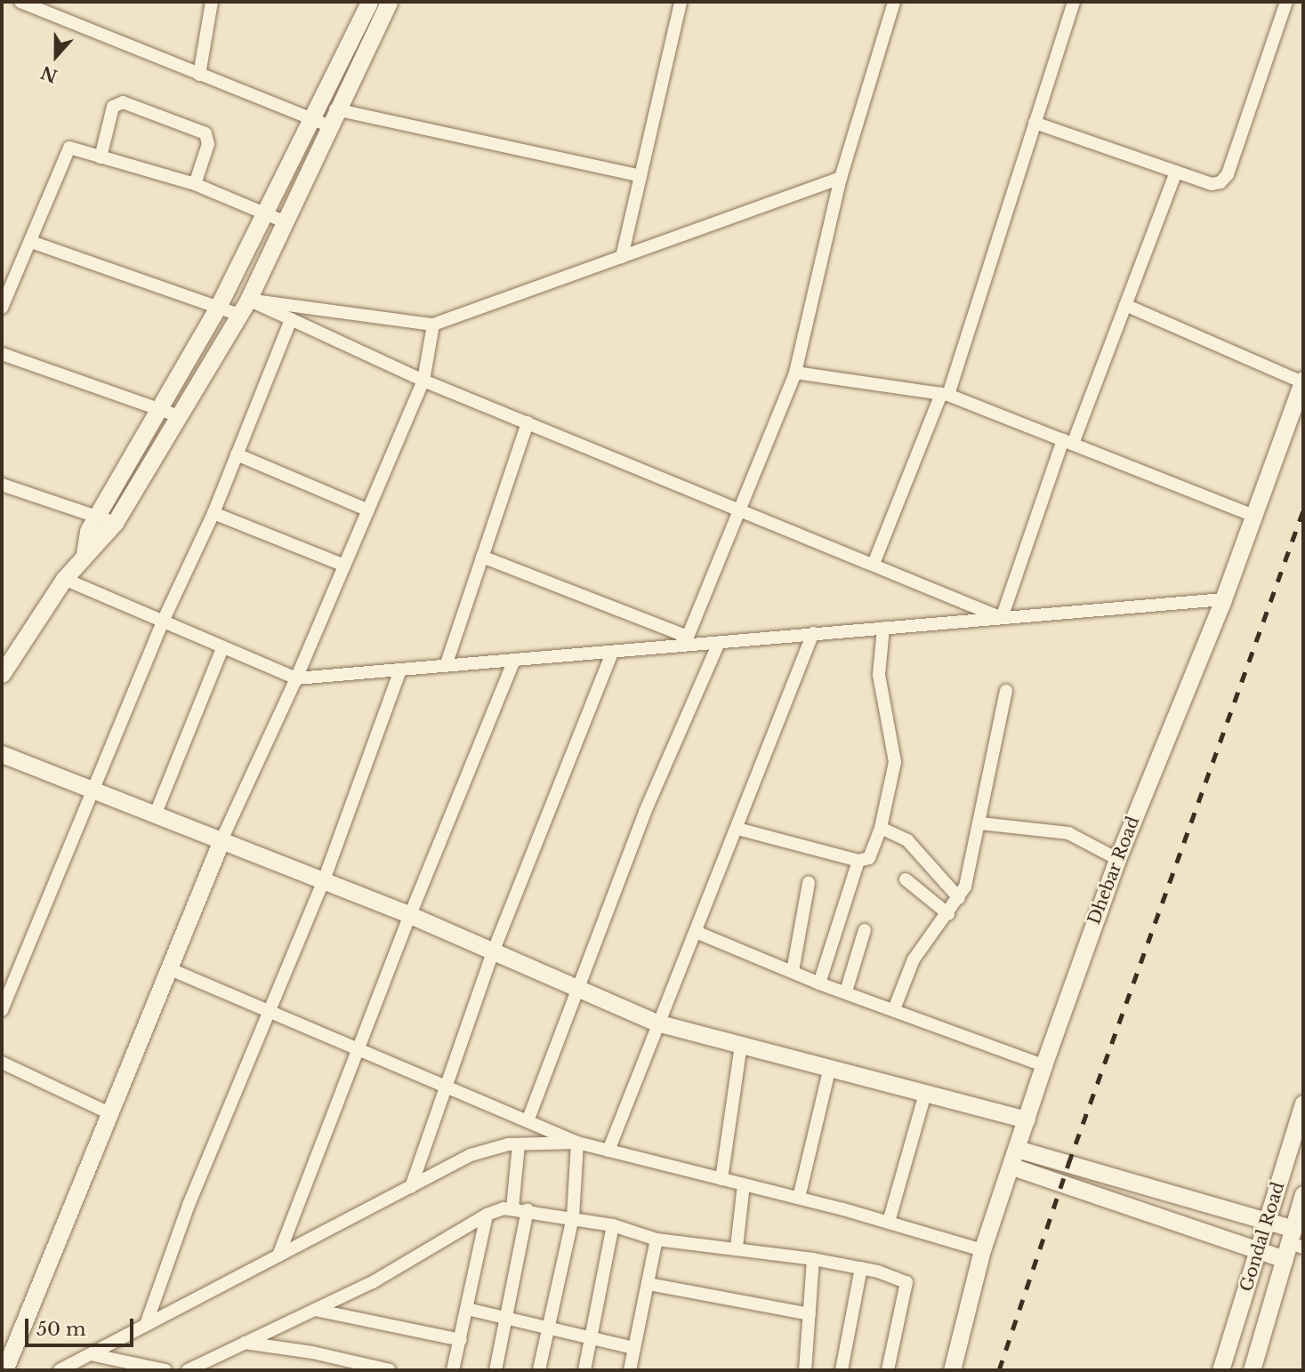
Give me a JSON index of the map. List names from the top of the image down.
{
  "streets": {
    "street": ["Dhebar Road", "Gondal Road"]
  },
  "scale_bar": "50 m",
  "north": "bottom"
}
